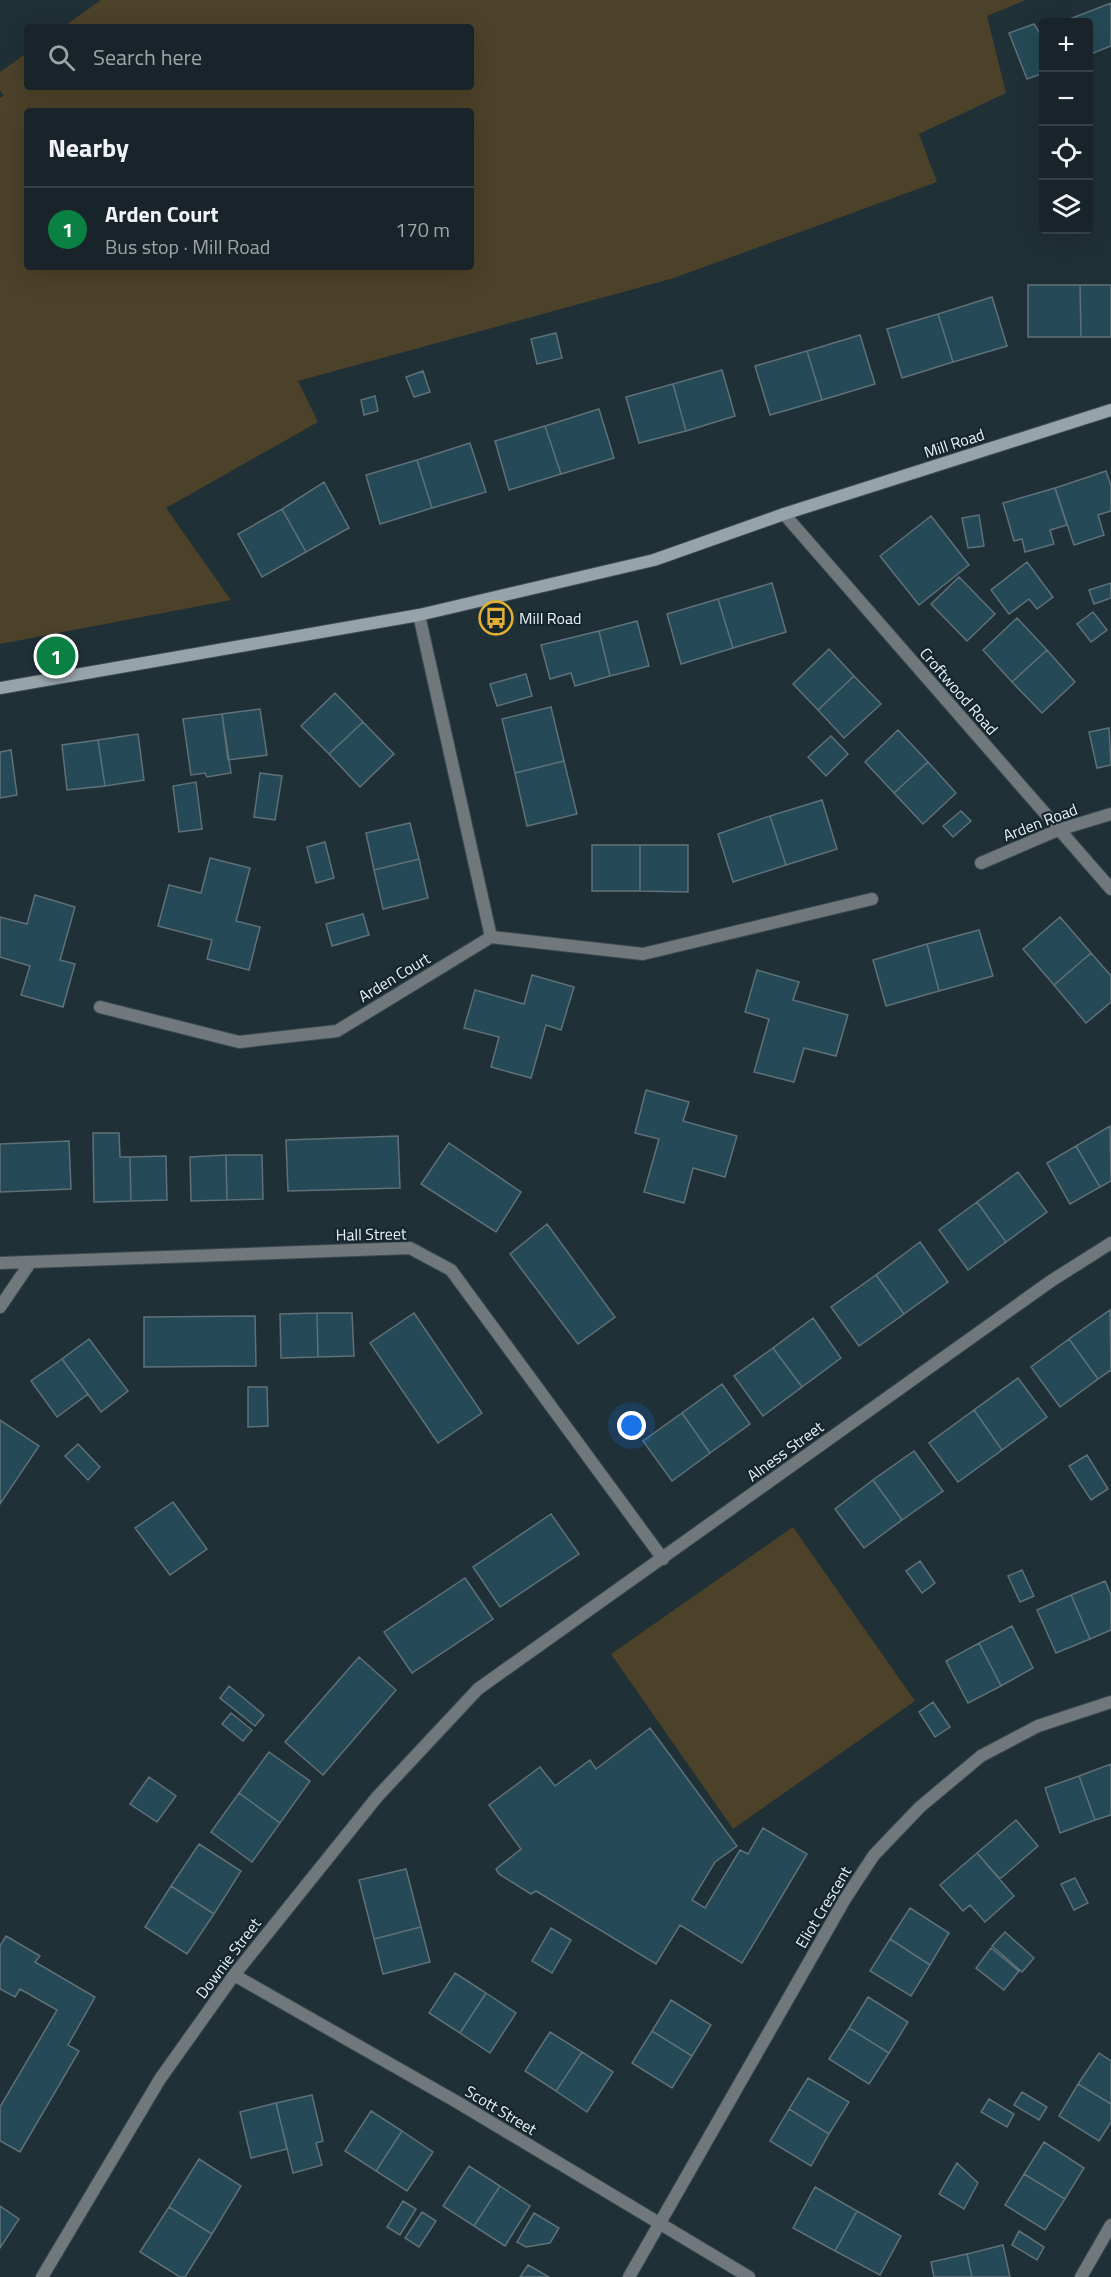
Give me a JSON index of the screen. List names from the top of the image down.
{
  "streets": {
    "main road": ["Mill Road"],
    "street": [
      "Croftwood Road",
      "Arden Road",
      "Arden Court",
      "Hall Street",
      "Alness Street",
      "Eliot Crescent",
      "Downie Street",
      "Scott Street"
    ]
  },
  "crossings": [
    ["Mill Road", "Croftwood Road"],
    ["Croftwood Road", "Arden Road"],
    ["Hall Street", "Alness Street"],
    ["Alness Street", "Downie Street"],
    ["Eliot Crescent", "Scott Street"],
    ["Downie Street", "Scott Street"]
  ],
  "places": {
    "bus stop": ["Mill Road"]
  },
  "page": {
    "map_buttons": ["+", "−"],
    "search": "Search here",
    "heading": "Nearby",
    "list": [
      {
        "mark": "1",
        "name": "Arden Court",
        "note": "Bus stop · Mill Road",
        "value": "170 m"
      }
    ],
    "pins": "1"
  }
}
